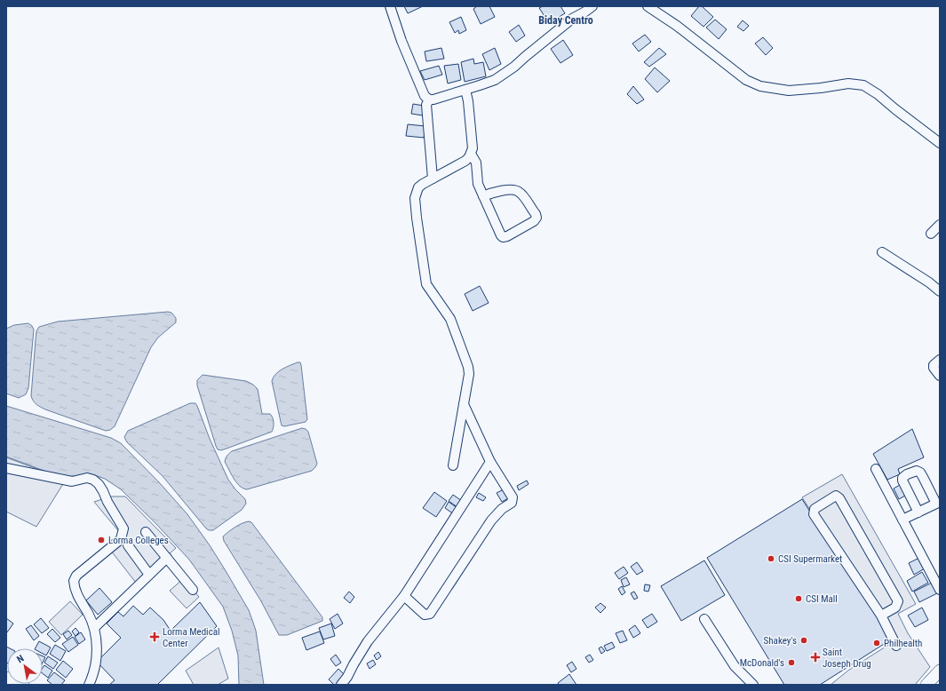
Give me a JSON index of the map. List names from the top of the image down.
{
  "districts": ["Biday Centro"],
  "places": {
    "other": [
      "Lorma Colleges",
      "CSI Supermarket",
      "CSI Mall",
      "Shakey's",
      "Philhealth",
      "McDonald's"
    ],
    "health": ["Lorma Medical Center", "Saint Joseph Drug"]
  },
  "north": "top left"
}
